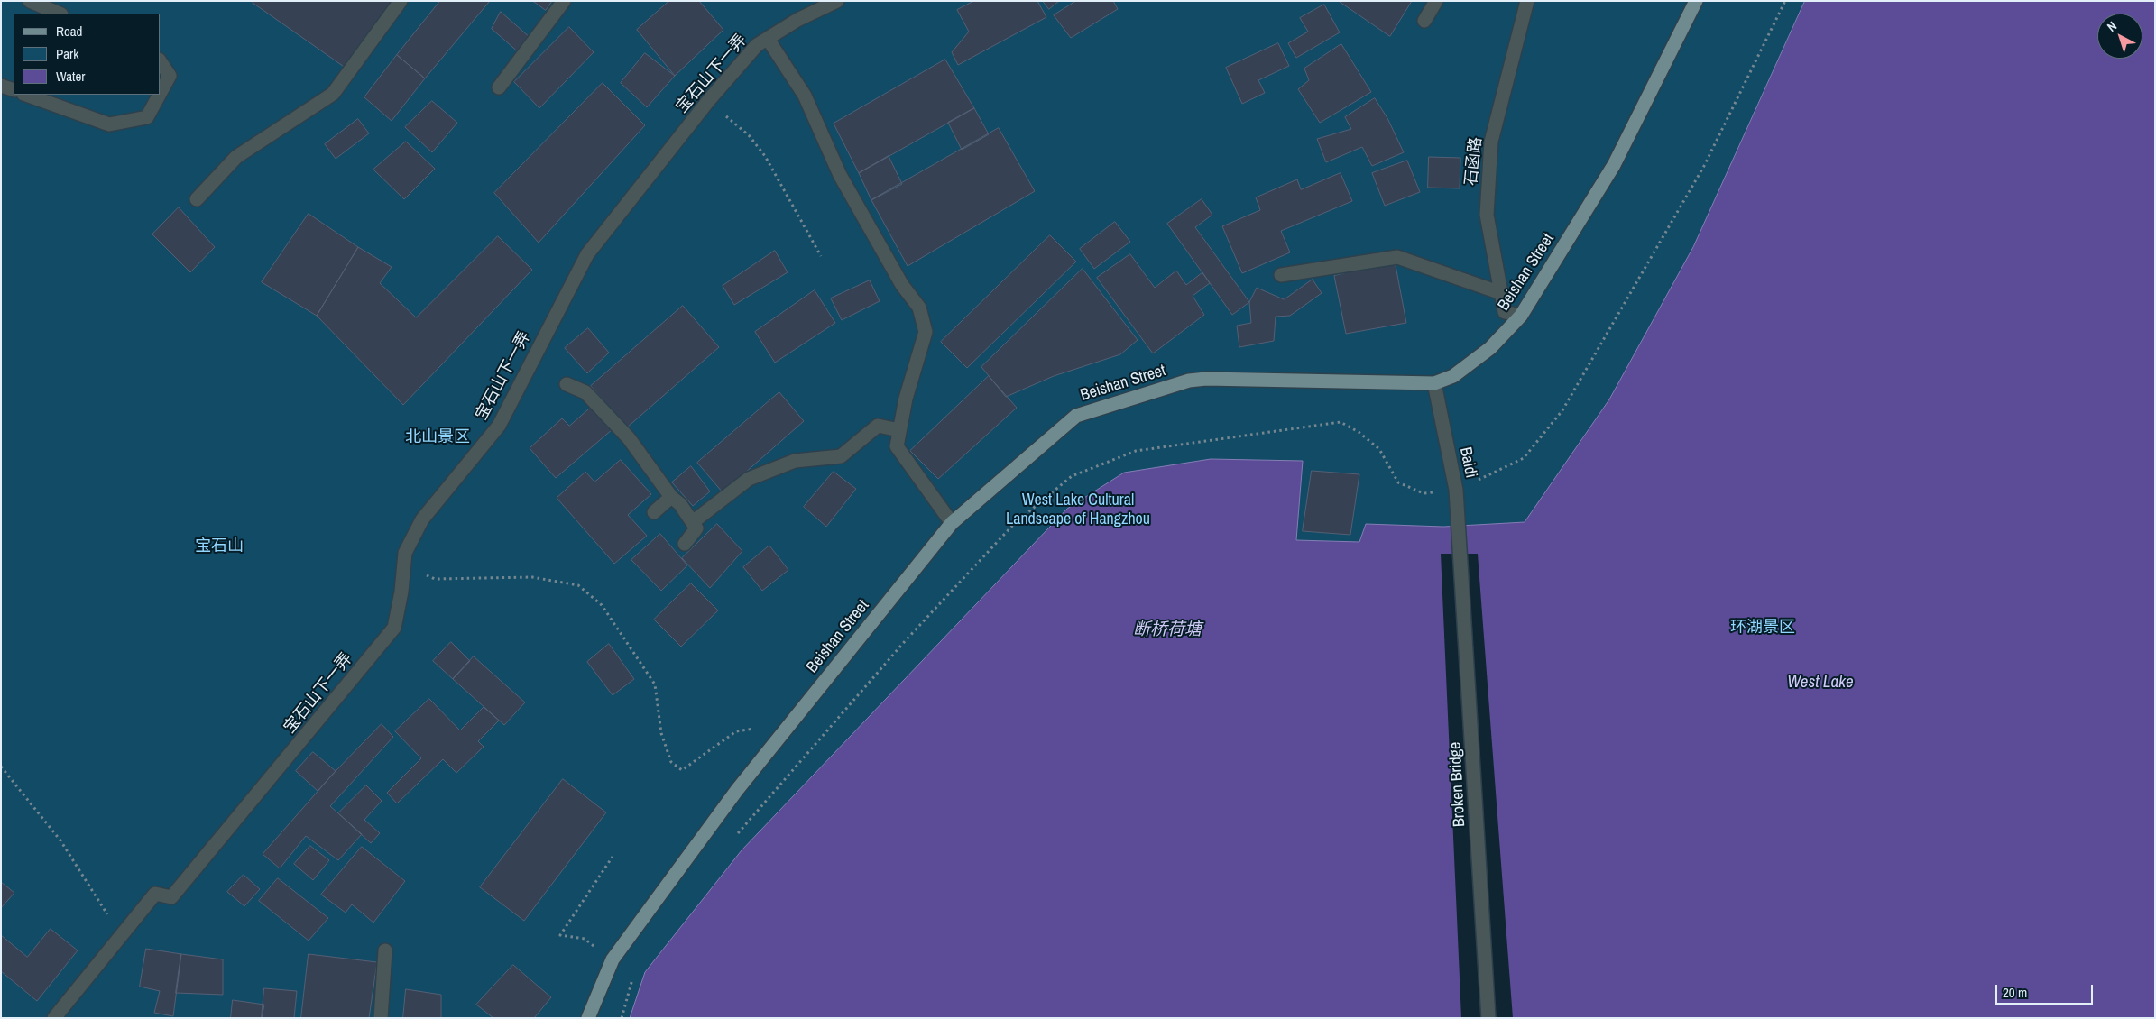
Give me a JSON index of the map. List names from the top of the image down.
{
  "streets": {
    "main road": ["Beishan Street"],
    "street": [
      "宝石山下一弄",
      "石函路",
      "Baidi",
      "Broken Bridge"
    ]
  },
  "crossings": [
    ["石函路", "Beishan Street"],
    ["Beishan Street", "Baidi"],
    ["Baidi", "Broken Bridge"]
  ],
  "water": ["断桥荷塘", "West Lake"],
  "parks": [
    "北山景区",
    "West Lake Cultural Landscape of Hangzhou",
    "宝石山",
    "环湖景区"
  ],
  "legend": ["Road", "Park", "Water"],
  "scale_bar": "20 m",
  "north": "top left"
}
